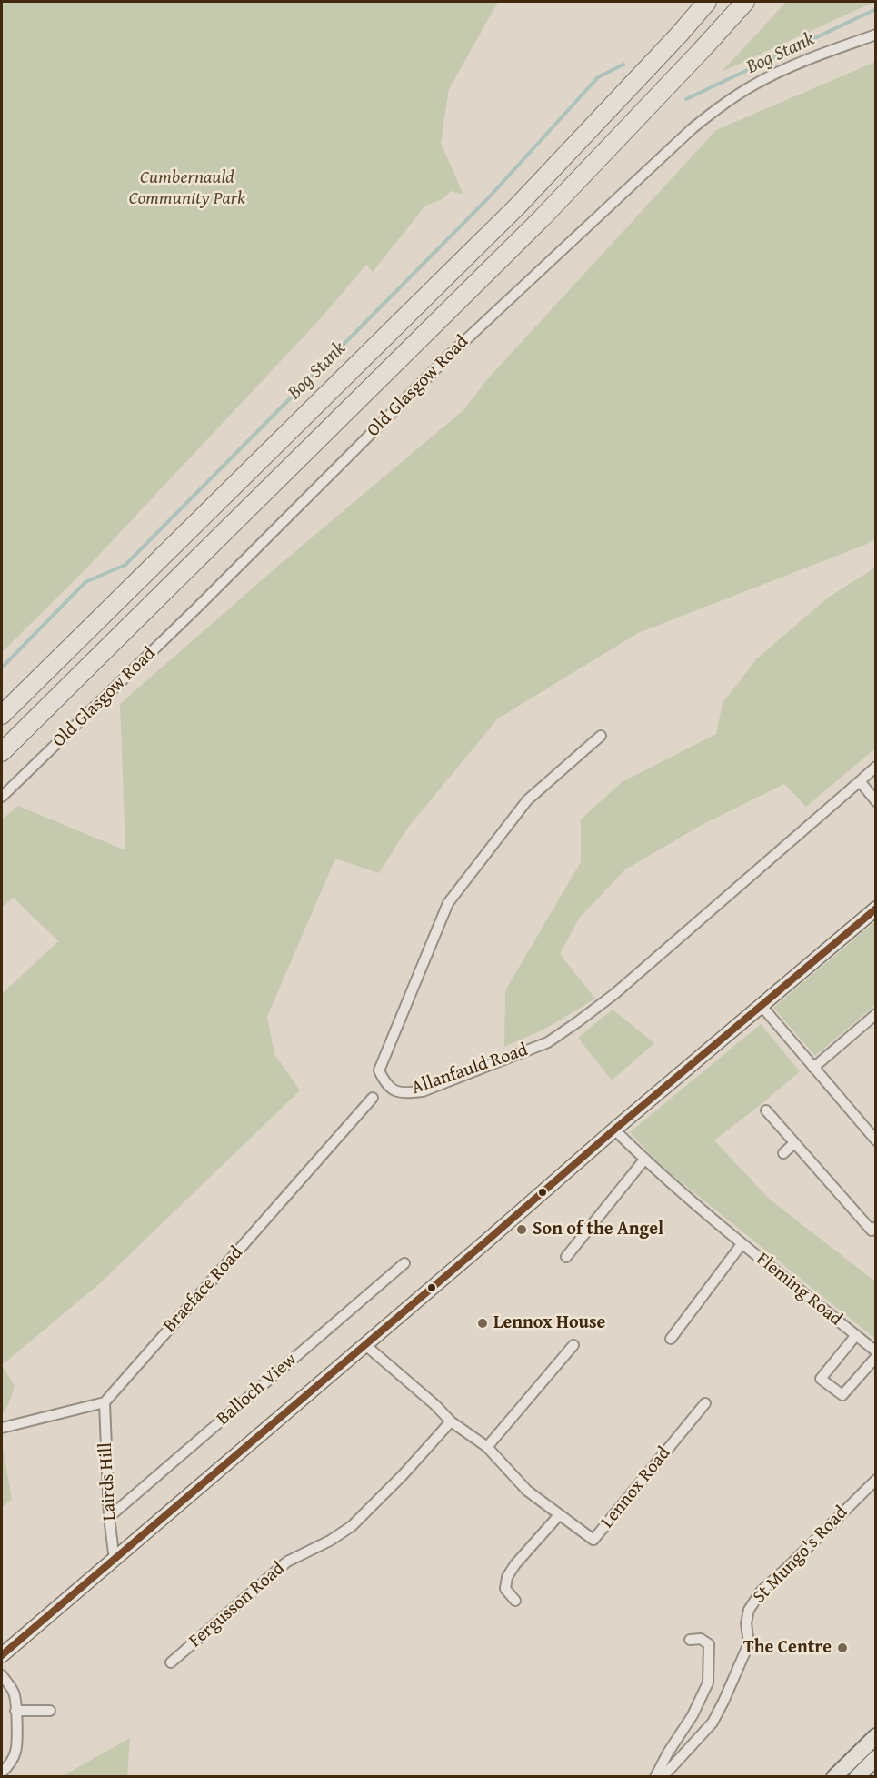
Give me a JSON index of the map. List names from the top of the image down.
{
  "streets": {
    "street": [
      "Old Glasgow Road",
      "Allanfauld Road",
      "Braeface Road",
      "Fleming Road",
      "Balloch View",
      "Lairds Hill",
      "Lennox Road",
      "St Mungo's Road",
      "Fergusson Road"
    ]
  },
  "crossings": [
    ["Braeface Road", "Lairds Hill"],
    ["Balloch View", "Lairds Hill"],
    ["Lennox Road", "Fergusson Road"]
  ],
  "water": ["Bog Stank"],
  "parks": ["Cumbernauld Community Park"],
  "places": ["Son of the Angel", "Lennox House", "The Centre"]
}
